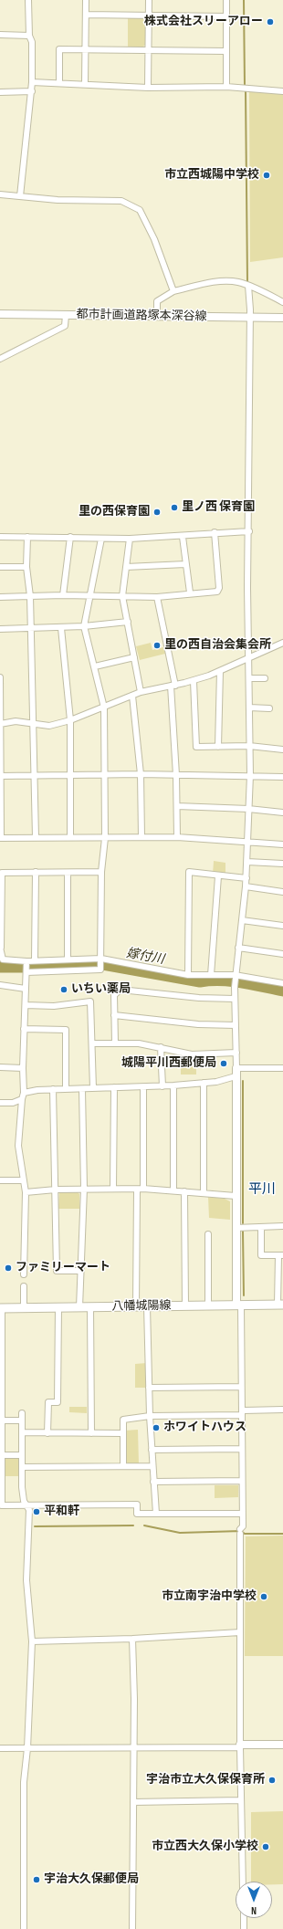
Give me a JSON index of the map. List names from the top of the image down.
{
  "streets": {
    "main road": ["八幡城陽線"],
    "street": ["都市計画道路塚本深谷線"]
  },
  "districts": ["平川"],
  "water": ["嫁付川"],
  "places": [
    "株式会社スリーアロー",
    "市立西城陽中学校",
    "里ノ西 保育園",
    "里の西保育園",
    "里の西自治会集会所",
    "いちい薬局",
    "城陽平川西郵便局",
    "ファミリーマート",
    "ホワイトハウス",
    "平和軒",
    "市立南宇治中学校",
    "宇治市立大久保保育所",
    "市立西大久保小学校",
    "宇治大久保郵便局"
  ],
  "north": "bottom"
}
